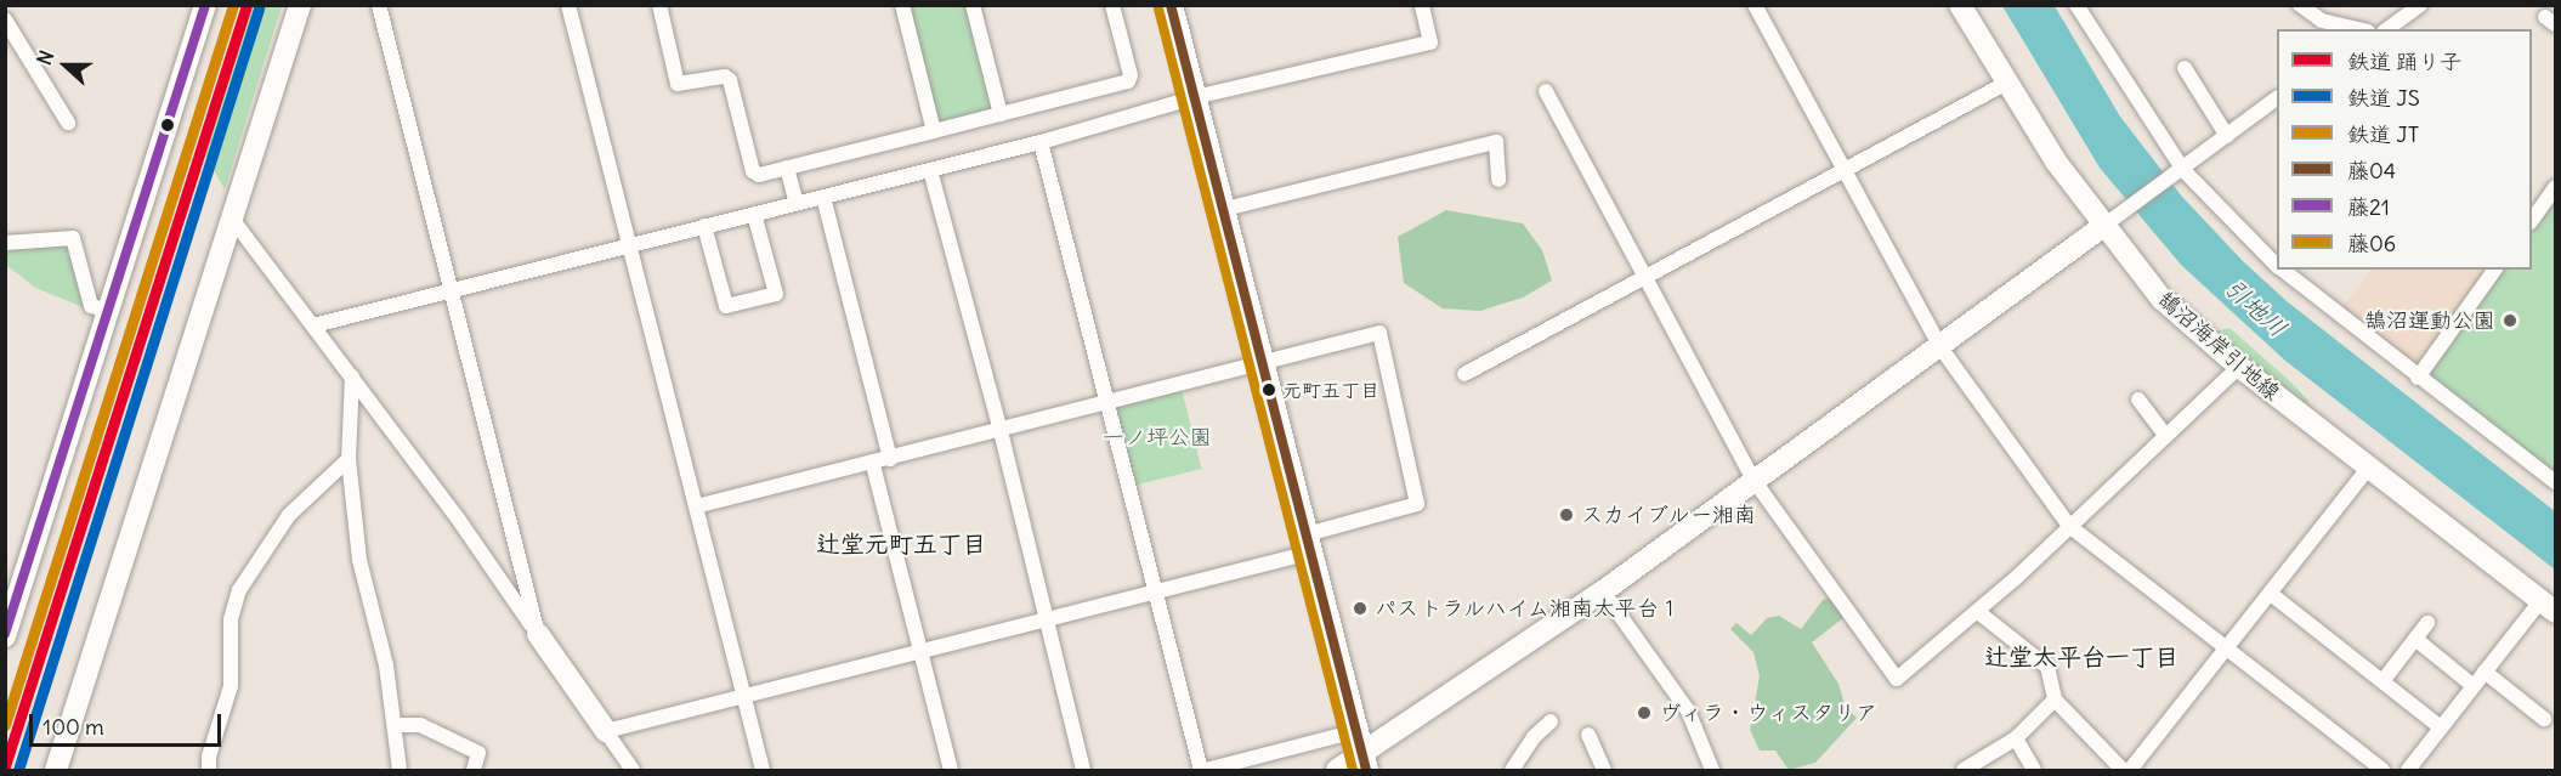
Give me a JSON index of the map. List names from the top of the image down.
{
  "streets": {
    "street": ["鵠沼海岸引地線"]
  },
  "districts": ["辻堂元町五丁目", "辻堂太平台一丁目"],
  "water": ["引地川"],
  "parks": ["一ノ坪公園"],
  "places": [
    "鵠沼運動公園",
    "元町五丁目",
    "スカイブルー湘南",
    "パストラルハイム湘南太平台１",
    "ヴィラ・ウィスタリア"
  ],
  "lines": [
    "rail line 踊り子",
    "rail line JT",
    "transit line 藤04",
    "transit line 藤21",
    "rail line JS",
    "transit line 藤06"
  ],
  "legend": [
    "鉄道 踊り子",
    "鉄道 JS",
    "鉄道 JT",
    "藤04",
    "藤21",
    "藤06"
  ],
  "scale_bar": "100 m",
  "north": "left"
}
